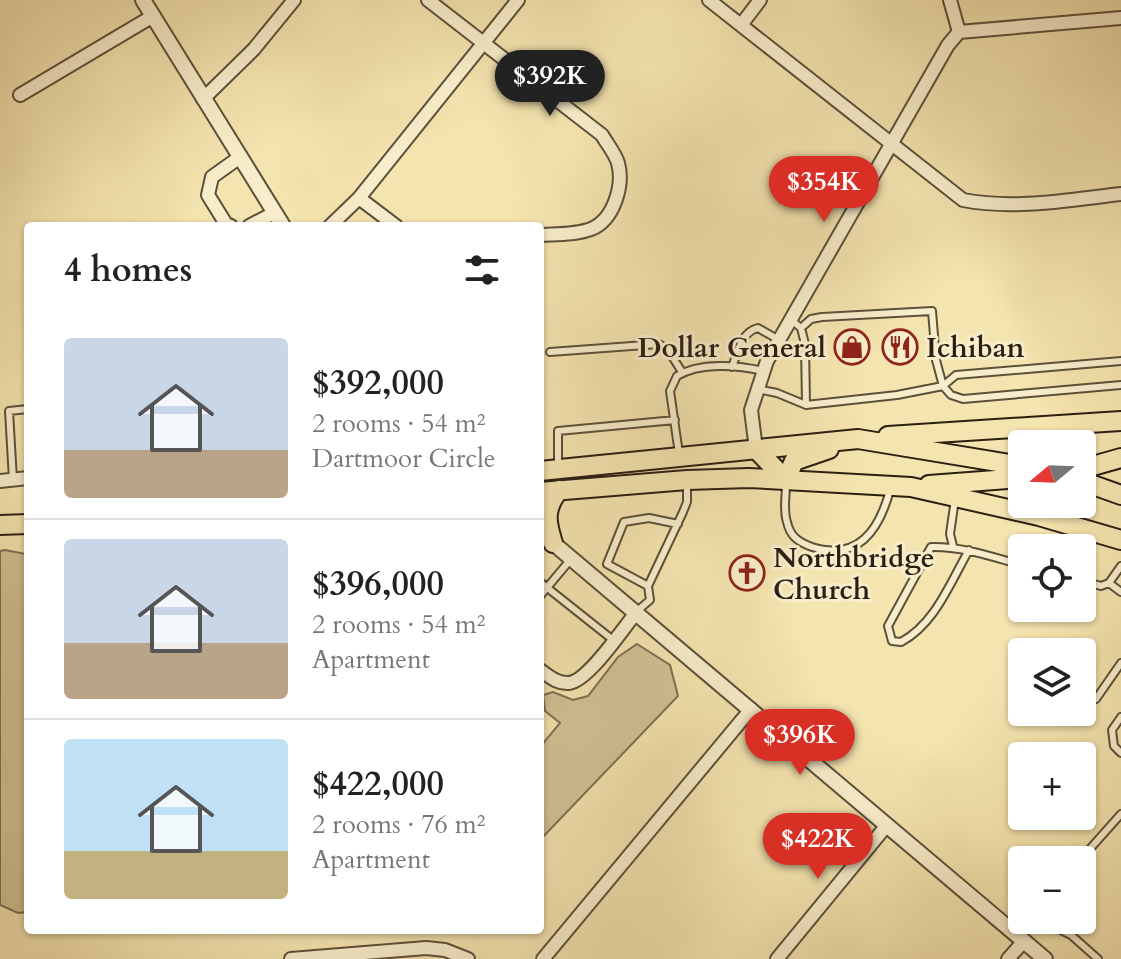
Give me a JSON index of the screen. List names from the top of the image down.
{
  "places": {
    "shop": ["Dollar General"],
    "restaurant": ["Ichiban"],
    "church": ["Northbridge Church"]
  },
  "north": "left",
  "page": {
    "price": [
      "$392K",
      "$354K",
      "$396K",
      "$422K"
    ],
    "heading": "4 homes",
    "list": [
      {
        "name": "$392,000",
        "note": "2 rooms · 54 m² · Dartmoor Circle"
      },
      {
        "name": "$396,000",
        "note": "2 rooms · 54 m² · Apartment"
      },
      {
        "name": "$422,000",
        "note": "2 rooms · 76 m² · Apartment"
      }
    ],
    "map_buttons": ["+", "−"]
  }
}
